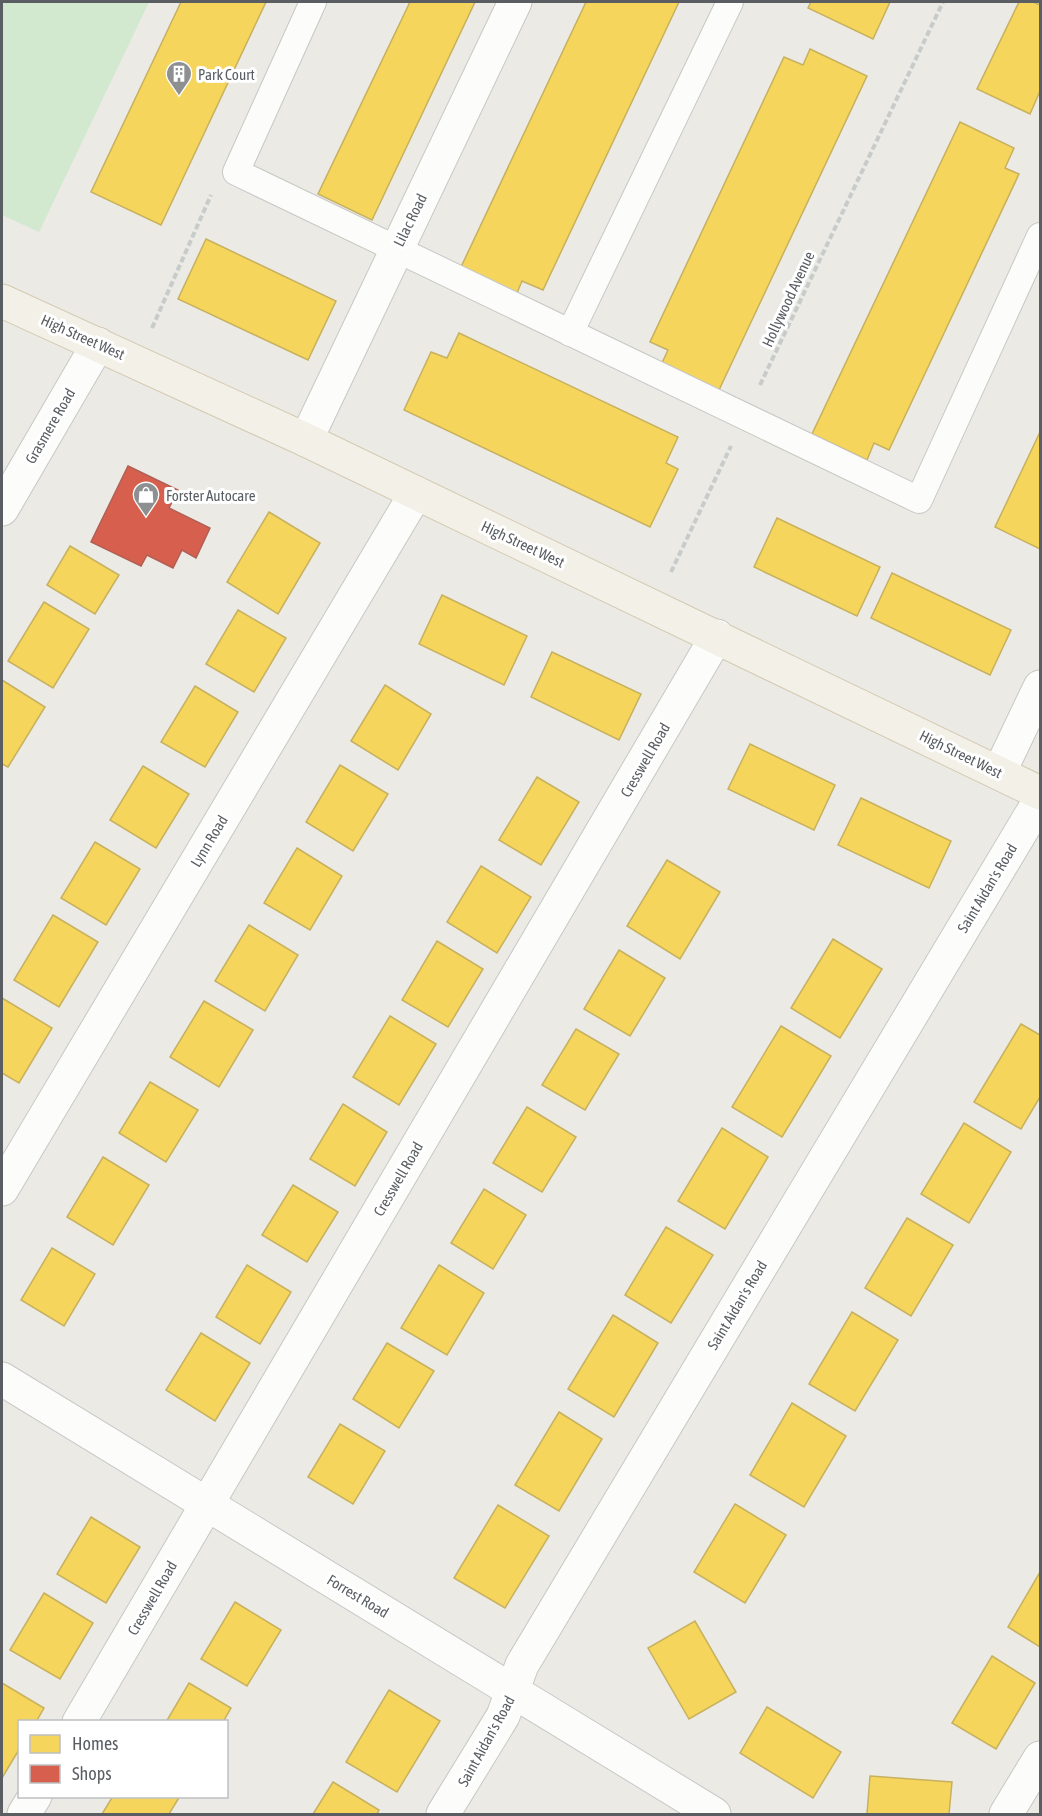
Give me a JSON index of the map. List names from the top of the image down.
{
  "streets": {
    "main road": ["High Street West"],
    "street": [
      "Lilac Road",
      "Grasmere Road",
      "Cresswell Road",
      "Lynn Road",
      "Saint Aidan's Road",
      "Forrest Road"
    ],
    "path": ["Hollywood Avenue"]
  },
  "crossings": [
    ["Lilac Road", "High Street West"],
    ["Hollywood Avenue", "High Street West"],
    ["High Street West", "Grasmere Road"],
    ["High Street West", "Cresswell Road"],
    ["High Street West", "Lynn Road"],
    ["Cresswell Road", "Forrest Road"],
    ["Saint Aidan's Road", "Forrest Road"]
  ],
  "places": {
    "building": ["Park Court"],
    "shop": ["Forster Autocare"]
  },
  "legend": ["Homes", "Shops"]
}
